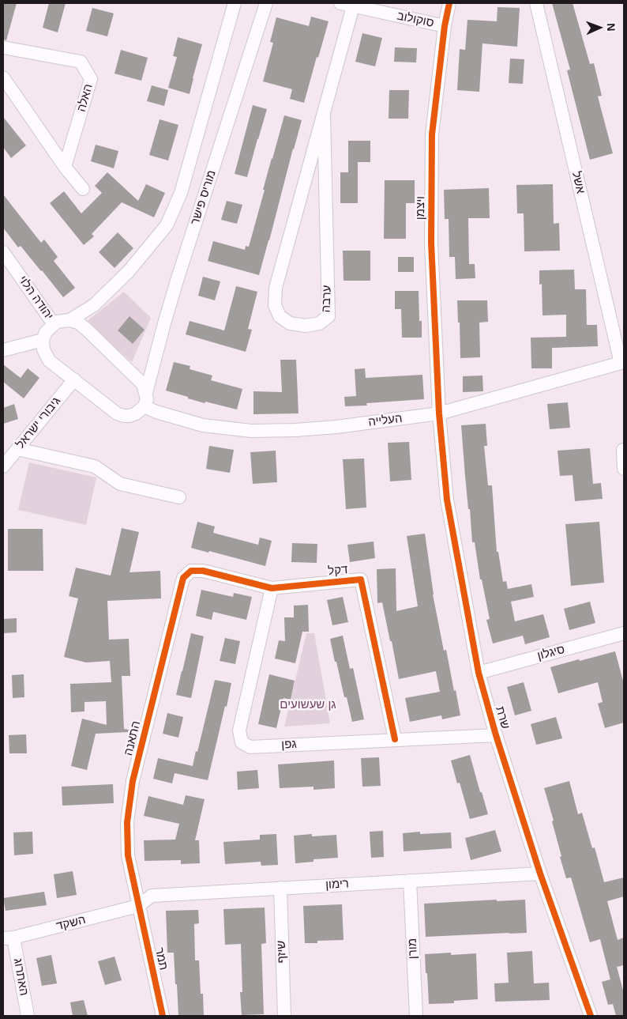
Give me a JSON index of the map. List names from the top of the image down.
{
  "streets": {
    "street": [
      "סוקולוב",
      "האלה",
      "אשל",
      "מוריס פישר",
      "ויצמן",
      "יהודה הלוי",
      "ערבה",
      "העלייה",
      "גיבורי ישראל",
      "דקל",
      "סיגלון",
      "שרת",
      "התאנה",
      "גפן",
      "רימון",
      "השקד",
      "מורן",
      "שיזף",
      "תמר",
      "האתרוג"
    ]
  },
  "crossings": [
    ["סוקולוב", "ויצמן"],
    ["סוקולוב", "ערבה"],
    ["אשל", "העלייה"],
    ["מוריס פישר", "יהודה הלוי"],
    ["מוריס פישר", "העלייה"],
    ["ויצמן", "העלייה"],
    ["ויצמן", "שרת"],
    ["העלייה", "שרת"],
    ["דקל", "התאנה"],
    ["דקל", "גפן"],
    ["סיגלון", "שרת"],
    ["שרת", "גפן"],
    ["שרת", "רימון"],
    ["התאנה", "רימון"],
    ["התאנה", "השקד"],
    ["התאנה", "תמר"],
    ["רימון", "השקד"],
    ["רימון", "מורן"],
    ["רימון", "שיזף"],
    ["רימון", "תמר"],
    ["השקד", "תמר"],
    ["השקד", "האתרוג"]
  ],
  "parks": ["גן שעשועים"],
  "north": "right"
}
